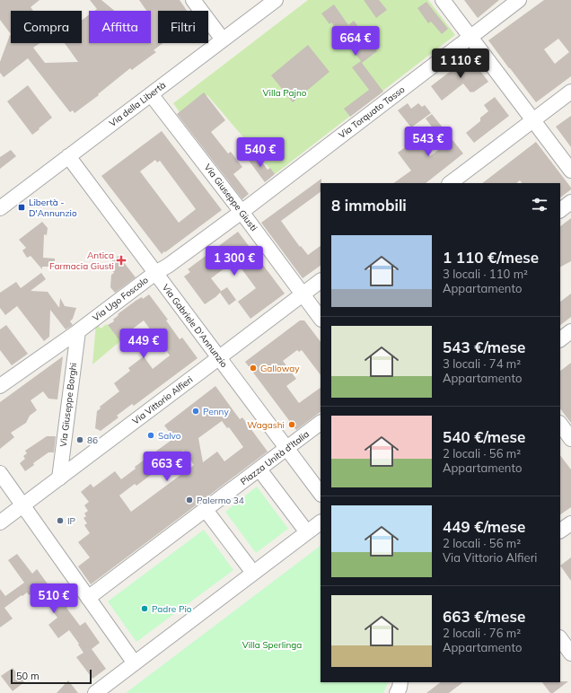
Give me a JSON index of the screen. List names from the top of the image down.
{
  "streets": {
    "street": [
      "Via della Libertà",
      "Via Torquato Tasso",
      "Via Giuseppe Giusti",
      "Via Ugo Foscolo",
      "Via Gabriele D'Annunzio",
      "Via Vittorio Alfieri",
      "Via Giuseppe Borghi",
      "Piazza Unità d'Italia"
    ]
  },
  "crossings": [
    ["Via della Libertà", "Via Giuseppe Giusti"],
    ["Via della Libertà", "Via Gabriele D'Annunzio"],
    ["Via Torquato Tasso", "Via Giuseppe Giusti"],
    ["Via Torquato Tasso", "Via Ugo Foscolo"],
    ["Via Giuseppe Giusti", "Via Ugo Foscolo"],
    ["Via Giuseppe Giusti", "Via Vittorio Alfieri"],
    ["Via Ugo Foscolo", "Via Gabriele D'Annunzio"],
    ["Via Ugo Foscolo", "Via Giuseppe Borghi"],
    ["Via Gabriele D'Annunzio", "Via Vittorio Alfieri"],
    ["Via Gabriele D'Annunzio", "Piazza Unità d'Italia"],
    ["Via Vittorio Alfieri", "Via Giuseppe Borghi"]
  ],
  "parks": ["Villa Pajno", "Villa Sperlinga"],
  "places": {
    "transit": ["Libertà - D'Annunzio"],
    "health": ["Antica Farmacia Giusti"],
    "other": [
      "Galloway",
      "Penny",
      "Wagashi",
      "Salvo",
      "86",
      "Palermo 34",
      "IP",
      "Padre Pio"
    ]
  },
  "scale_bar": "50 m",
  "page": {
    "chip": ["Compra", "Affitta", "Filtri"],
    "price": [
      "664 €",
      "1 110 €",
      "543 €",
      "540 €",
      "1 300 €",
      "449 €",
      "663 €",
      "510 €"
    ],
    "heading": "8 immobili",
    "list": [
      {
        "name": "1 110 €/mese",
        "note": "3 locali · 110 m² · Appartamento"
      },
      {
        "name": "543 €/mese",
        "note": "3 locali · 74 m² · Appartamento"
      },
      {
        "name": "540 €/mese",
        "note": "2 locali · 56 m² · Appartamento"
      },
      {
        "name": "449 €/mese",
        "note": "2 locali · 56 m² · Via Vittorio Alfieri"
      },
      {
        "name": "663 €/mese",
        "note": "2 locali · 76 m² · Appartamento"
      }
    ],
    "scale": "50 m"
  }
}
